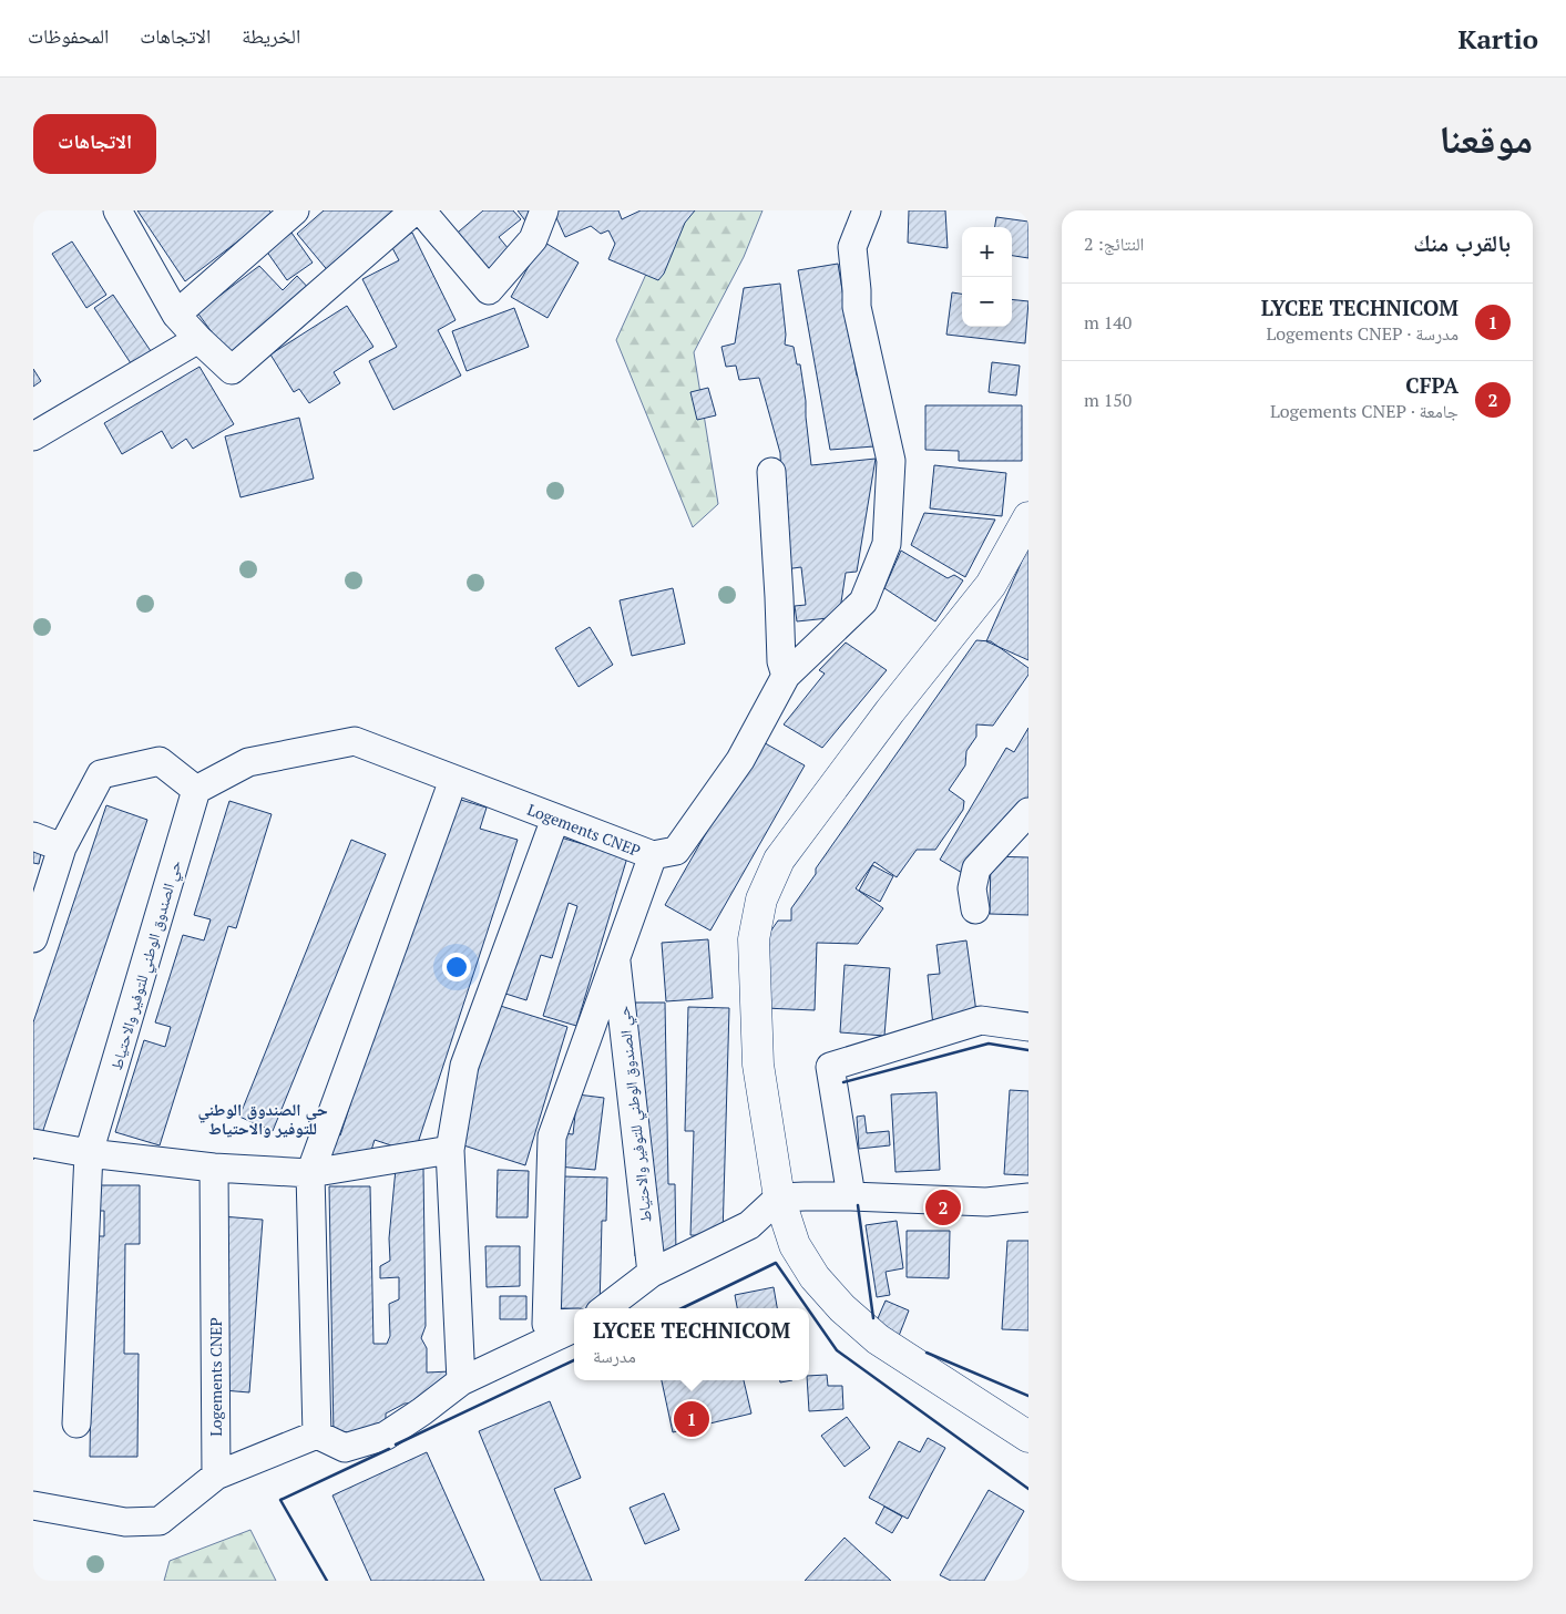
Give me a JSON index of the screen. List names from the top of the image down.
{
  "streets": {
    "street": ["Logements CNEP", "حي الصندوق الوطني للتوفير والاحتياط"]
  },
  "crossings": [
    ["Logements CNEP", "حي الصندوق الوطني للتوفير والاحتياط"]
  ],
  "districts": ["حي الصندوق الوطني للتوفير والاحتياط"],
  "page": {
    "header": "Kartio",
    "nav": ["الخريطة", "الاتجاهات", "المحفوظات"],
    "title": "موقعنا",
    "buttons": "الاتجاهات",
    "heading": ["بالقرب منك", "النتائج: 2"],
    "map_buttons": ["+", "−"],
    "list": [
      {
        "mark": "1",
        "name": "LYCEE TECHNICOM",
        "note": "مدرسة · Logements CNEP",
        "value": "140 m"
      },
      {
        "mark": "2",
        "name": "CFPA",
        "note": "جامعة · Logements CNEP",
        "value": "150 m"
      }
    ],
    "pins": ["2", "1"],
    "popup": ["LYCEE TECHNICOM", "مدرسة"]
  }
}
